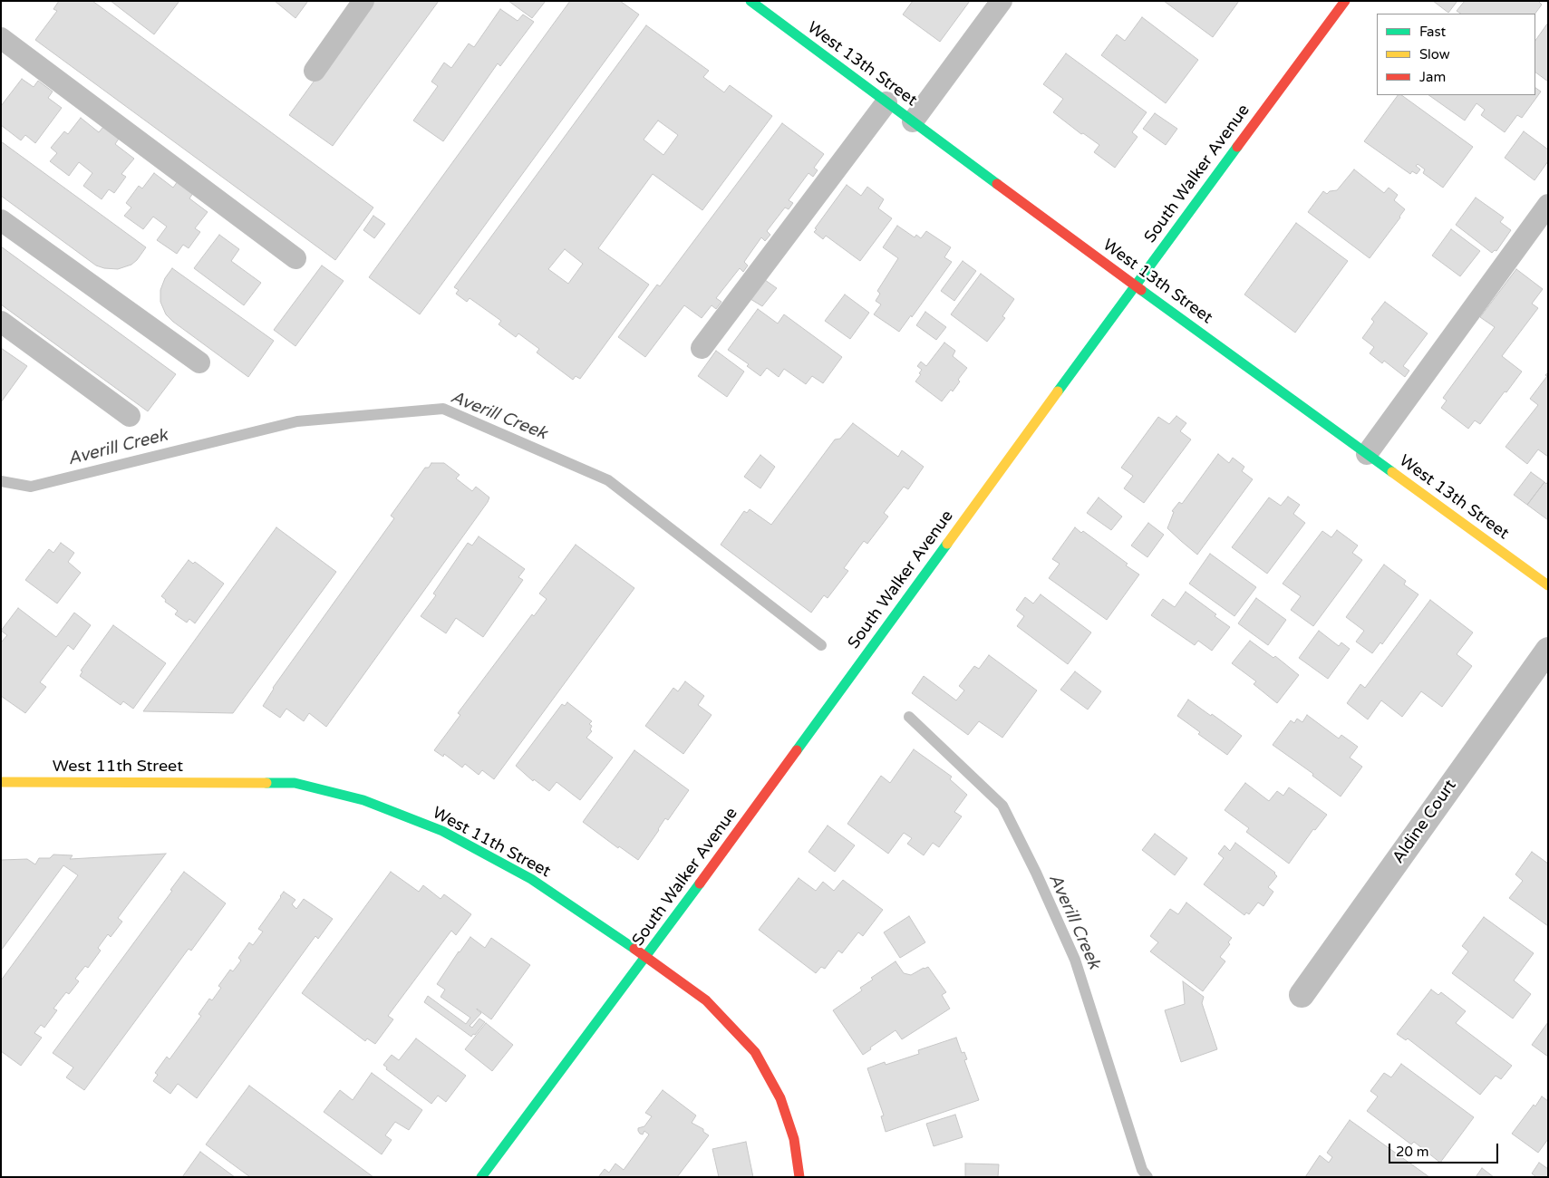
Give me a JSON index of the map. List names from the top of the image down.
{
  "streets": {
    "street": [
      "West 13th Street",
      "South Walker Avenue",
      "West 11th Street",
      "Aldine Court"
    ]
  },
  "crossings": [
    ["West 13th Street", "South Walker Avenue"],
    ["South Walker Avenue", "West 11th Street"]
  ],
  "water": ["Averill Creek"],
  "legend": ["Fast", "Slow", "Jam"],
  "scale_bar": "20 m"
}
